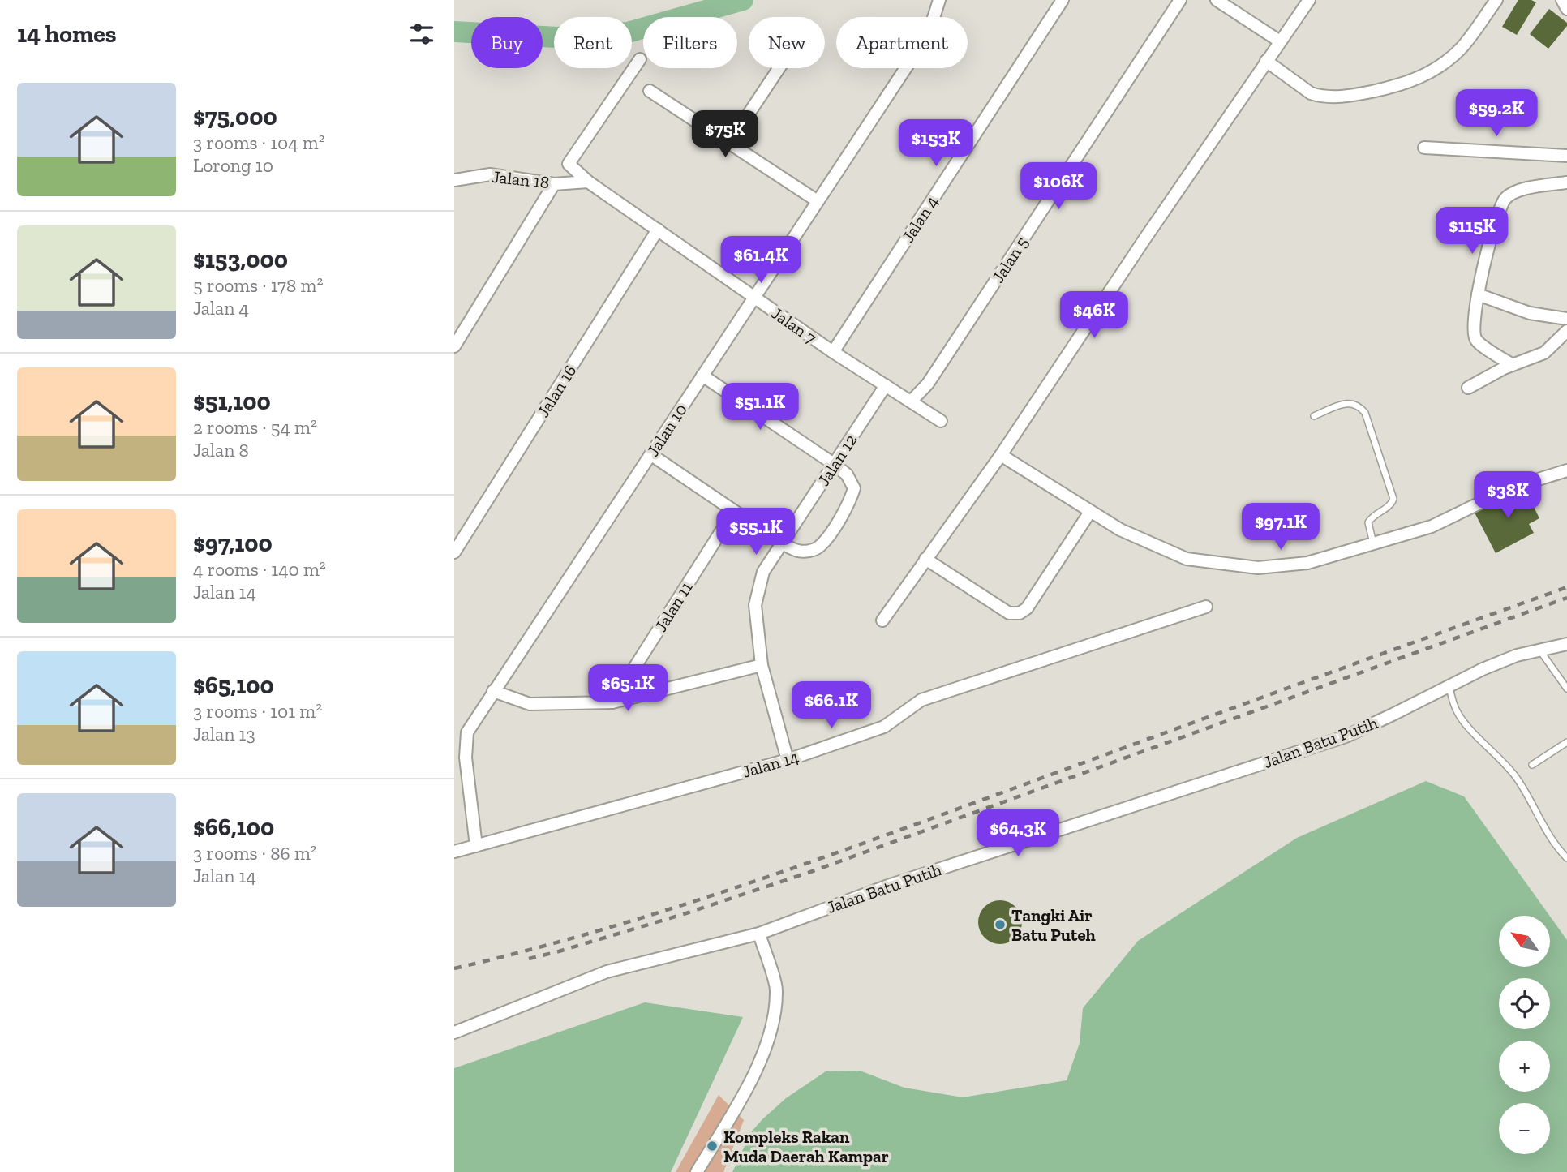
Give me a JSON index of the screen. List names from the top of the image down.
{
  "streets": {
    "street": [
      "Jalan 18",
      "Jalan 4",
      "Jalan 5",
      "Jalan 7",
      "Jalan 16",
      "Jalan 10",
      "Jalan 12",
      "Jalan 11",
      "Jalan Batu Putih",
      "Jalan 14"
    ]
  },
  "crossings": [
    ["Jalan 18", "Jalan 7"],
    ["Jalan 4", "Jalan 7"],
    ["Jalan 5", "Jalan 7"],
    ["Jalan 7", "Jalan 16"],
    ["Jalan 7", "Jalan 10"],
    ["Jalan 7", "Jalan 12"],
    ["Jalan 10", "Jalan 14"],
    ["Jalan 12", "Jalan 14"]
  ],
  "places": ["Tangki Air Batu Puteh", "Kompleks Rakan Muda Daerah Kampar"],
  "north": "top left",
  "page": {
    "heading": "14 homes",
    "chip": [
      "Buy",
      "Rent",
      "Filters",
      "New",
      "Apartment"
    ],
    "list": [
      {
        "name": "$75,000",
        "note": "3 rooms · 104 m² · Lorong 10"
      },
      {
        "name": "$153,000",
        "note": "5 rooms · 178 m² · Jalan 4"
      },
      {
        "name": "$51,100",
        "note": "2 rooms · 54 m² · Jalan 8"
      },
      {
        "name": "$97,100",
        "note": "4 rooms · 140 m² · Jalan 14"
      },
      {
        "name": "$65,100",
        "note": "3 rooms · 101 m² · Jalan 13"
      },
      {
        "name": "$66,100",
        "note": "3 rooms · 86 m² · Jalan 14"
      }
    ],
    "price": [
      "$59.2K",
      "$75K",
      "$153K",
      "$106K",
      "$115K",
      "$61.4K",
      "$46K",
      "$51.1K",
      "$38K",
      "$97.1K",
      "$55.1K",
      "$65.1K",
      "$66.1K",
      "$64.3K"
    ],
    "map_buttons": ["+", "−"]
  }
}
